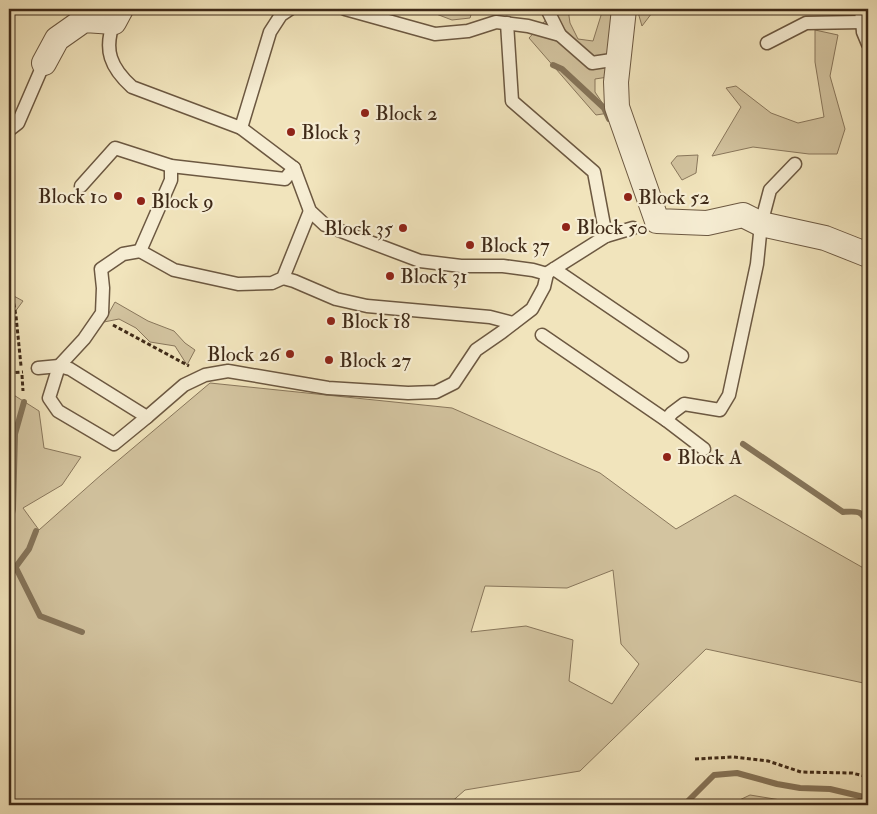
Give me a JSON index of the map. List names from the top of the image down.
{
  "places": [
    "Block 2",
    "Block 3",
    "Block 10",
    "Block 52",
    "Block 9",
    "Block 50",
    "Block 35",
    "Block 37",
    "Block 31",
    "Block 18",
    "Block 26",
    "Block 27",
    "Block A"
  ]
}
